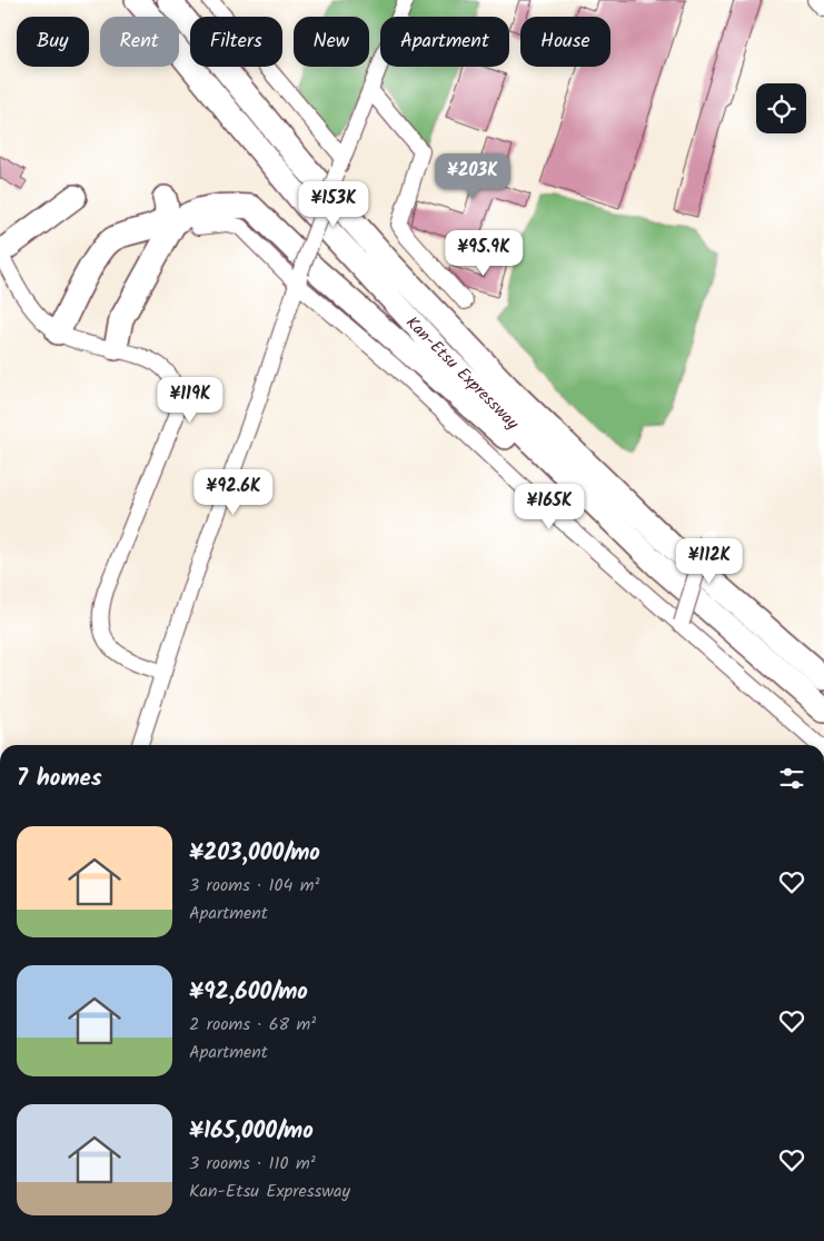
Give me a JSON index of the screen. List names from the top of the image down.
{
  "streets": {
    "highway": ["Kan-Etsu Expressway"]
  },
  "page": {
    "chip": [
      "Buy",
      "Rent",
      "Filters",
      "New",
      "Apartment",
      "House"
    ],
    "price": [
      "¥203K",
      "¥153K",
      "¥95.9K",
      "¥119K",
      "¥92.6K",
      "¥165K",
      "¥112K"
    ],
    "heading": "7 homes",
    "list": [
      {
        "name": "¥203,000/mo",
        "note": "3 rooms · 104 m² · Apartment"
      },
      {
        "name": "¥92,600/mo",
        "note": "2 rooms · 68 m² · Apartment"
      },
      {
        "name": "¥165,000/mo",
        "note": "3 rooms · 110 m² · Kan-Etsu Expressway"
      }
    ]
  }
}
